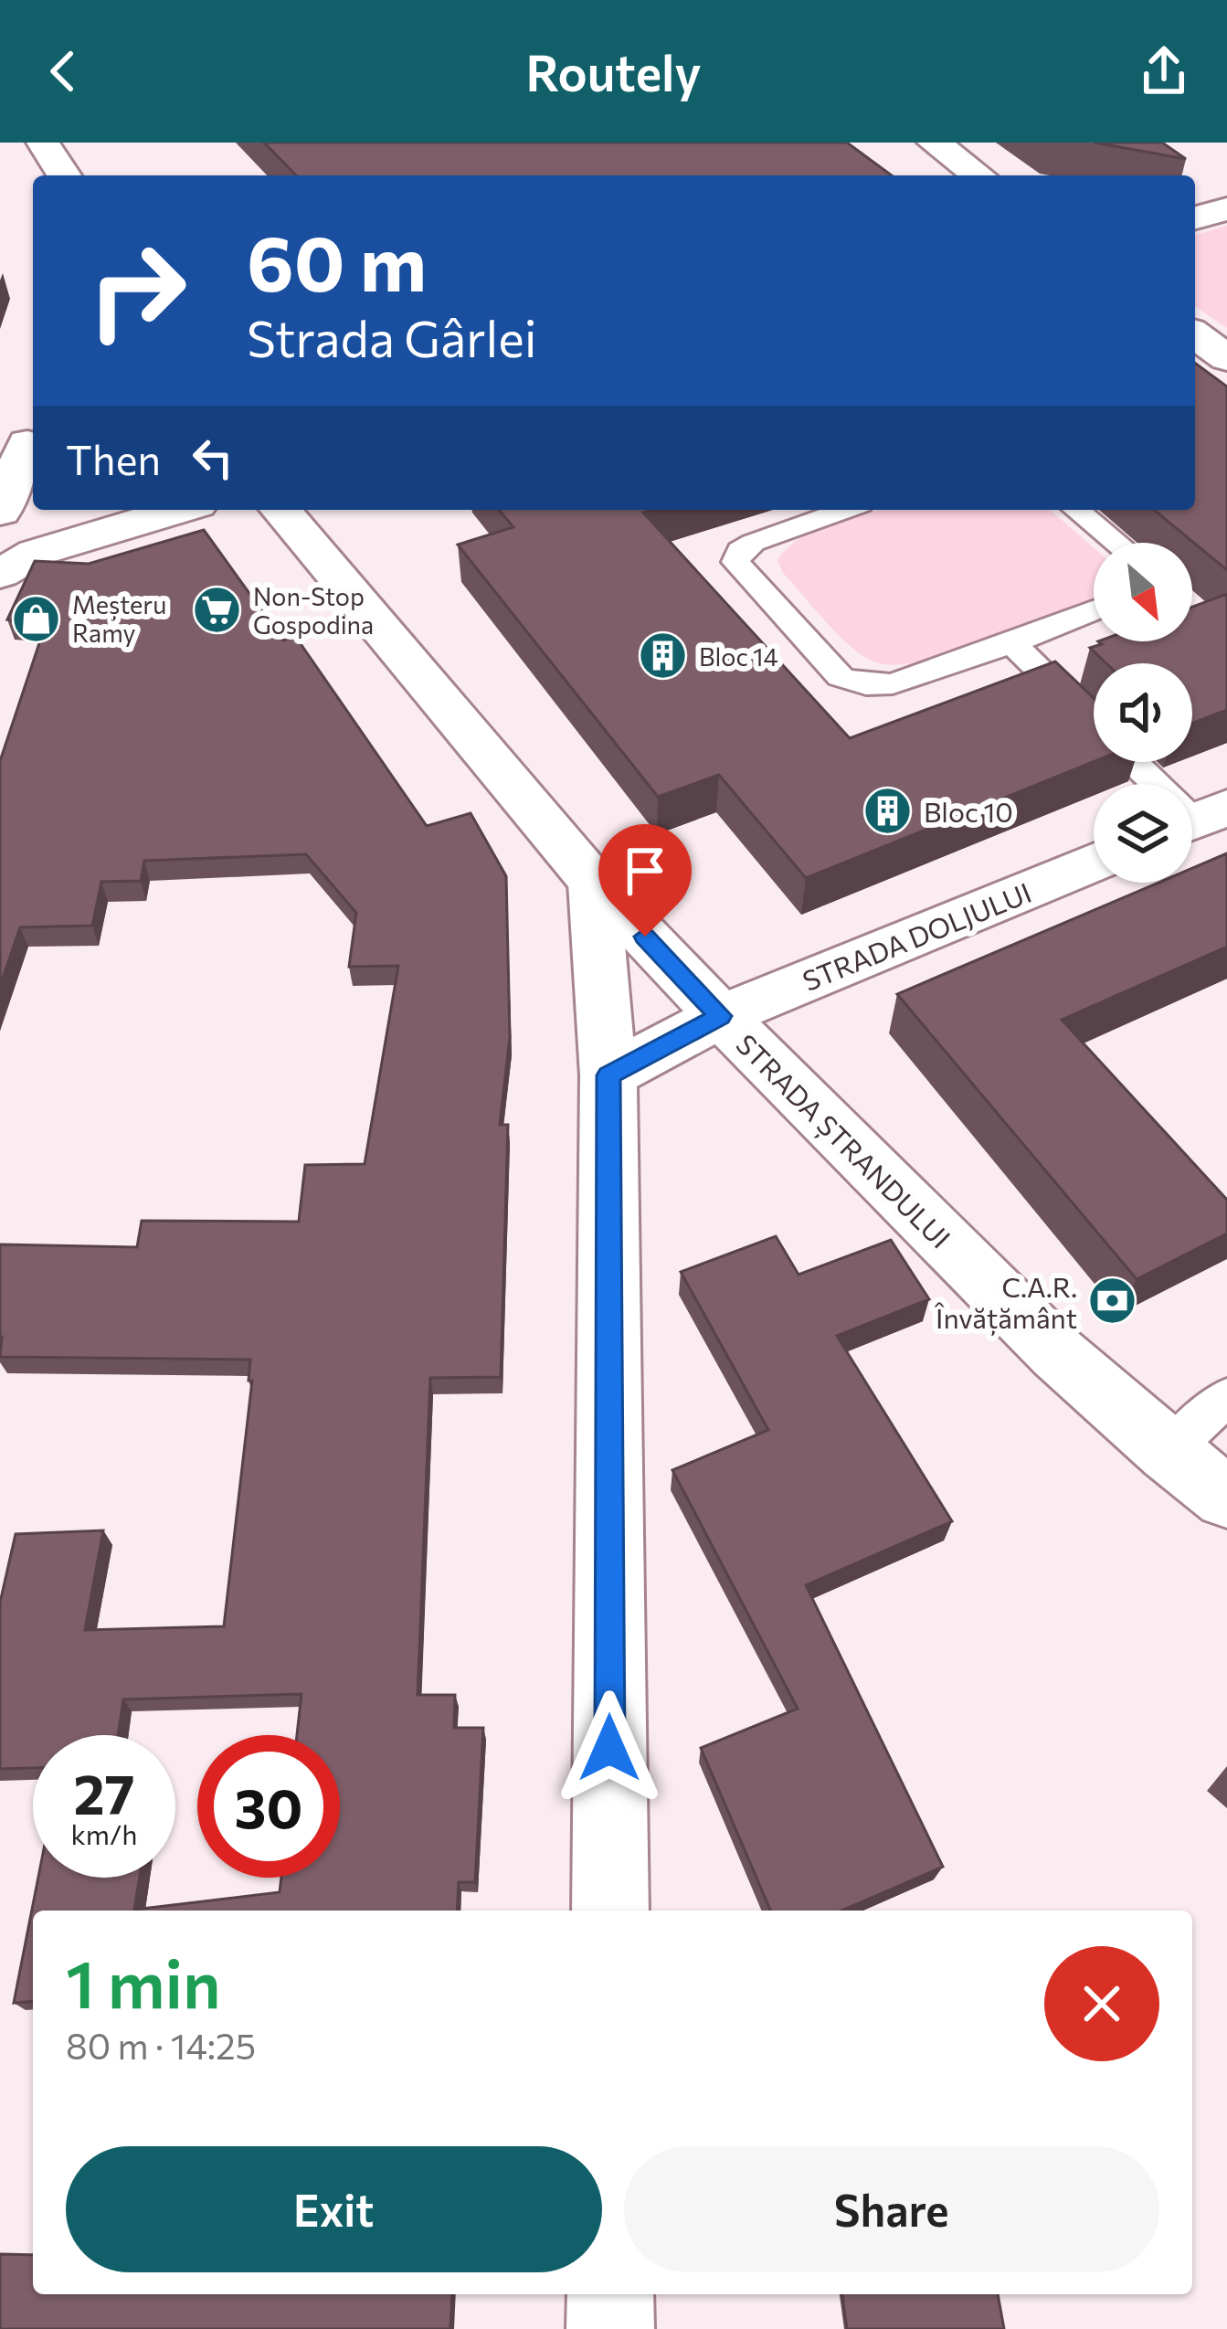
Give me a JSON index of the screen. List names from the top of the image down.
{
  "streets": {
    "street": ["STRADA DOLJULUI", "STRADA ȘTRANDULUI"]
  },
  "crossings": [
    ["STRADA DOLJULUI", "STRADA ȘTRANDULUI"]
  ],
  "places": {
    "supermarket": ["Non-Stop Gospodina"],
    "shop": ["Meșteru Ramy"],
    "building": ["Bloc 14", "Bloc 10"],
    "bank": ["C.A.R. Învățământ"]
  },
  "north": "bottom right",
  "page": {
    "header": "Routely",
    "turn": ["60 m", "Strada Gârlei"],
    "then": "Then",
    "speed": "27 km/h",
    "limit": "30",
    "heading": ["1 min", "80 m · 14:25"],
    "buttons": ["Exit", "Share"]
  }
}
